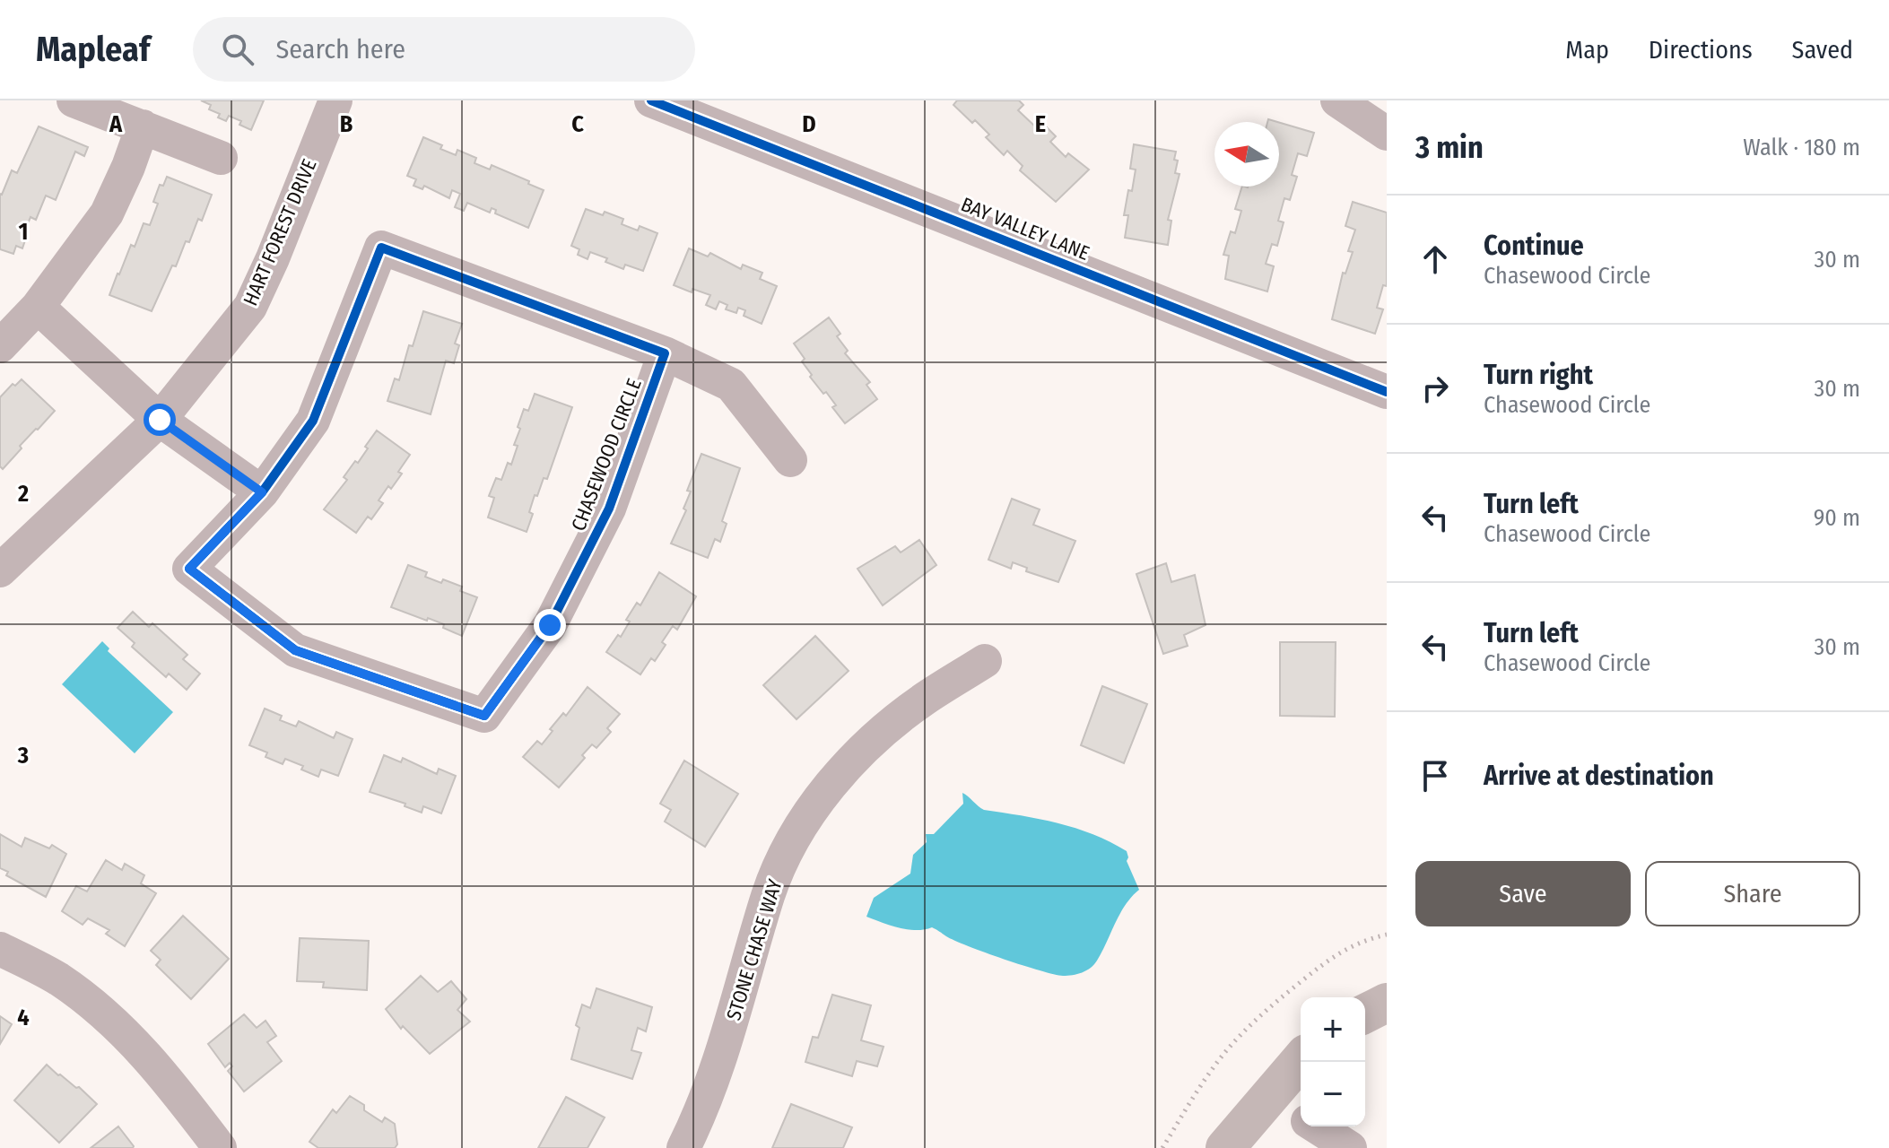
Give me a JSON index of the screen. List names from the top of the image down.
{
  "streets": {
    "street": [
      "BAY VALLEY LANE",
      "HART FOREST DRIVE",
      "CHASEWOOD CIRCLE",
      "STONE CHASE WAY"
    ]
  },
  "north": "left",
  "page": {
    "header": "Mapleaf",
    "search": "Search here",
    "nav": ["Map", "Directions", "Saved"],
    "heading": ["3 min", "Walk · 180 m"],
    "list": [
      ["Continue", "Chasewood Circle", "30 m"],
      ["Turn right", "Chasewood Circle", "30 m"],
      ["Turn left", "Chasewood Circle", "90 m"],
      ["Turn left", "Chasewood Circle", "30 m"],
      "Arrive at destination"
    ],
    "buttons": ["Save", "Share"],
    "map_buttons": ["+", "−"]
  },
  "grid": {
    "columns": [
      "A",
      "B",
      "C",
      "D",
      "E"
    ],
    "rows": [
      "1",
      "2",
      "3",
      "4"
    ]
  }
}
